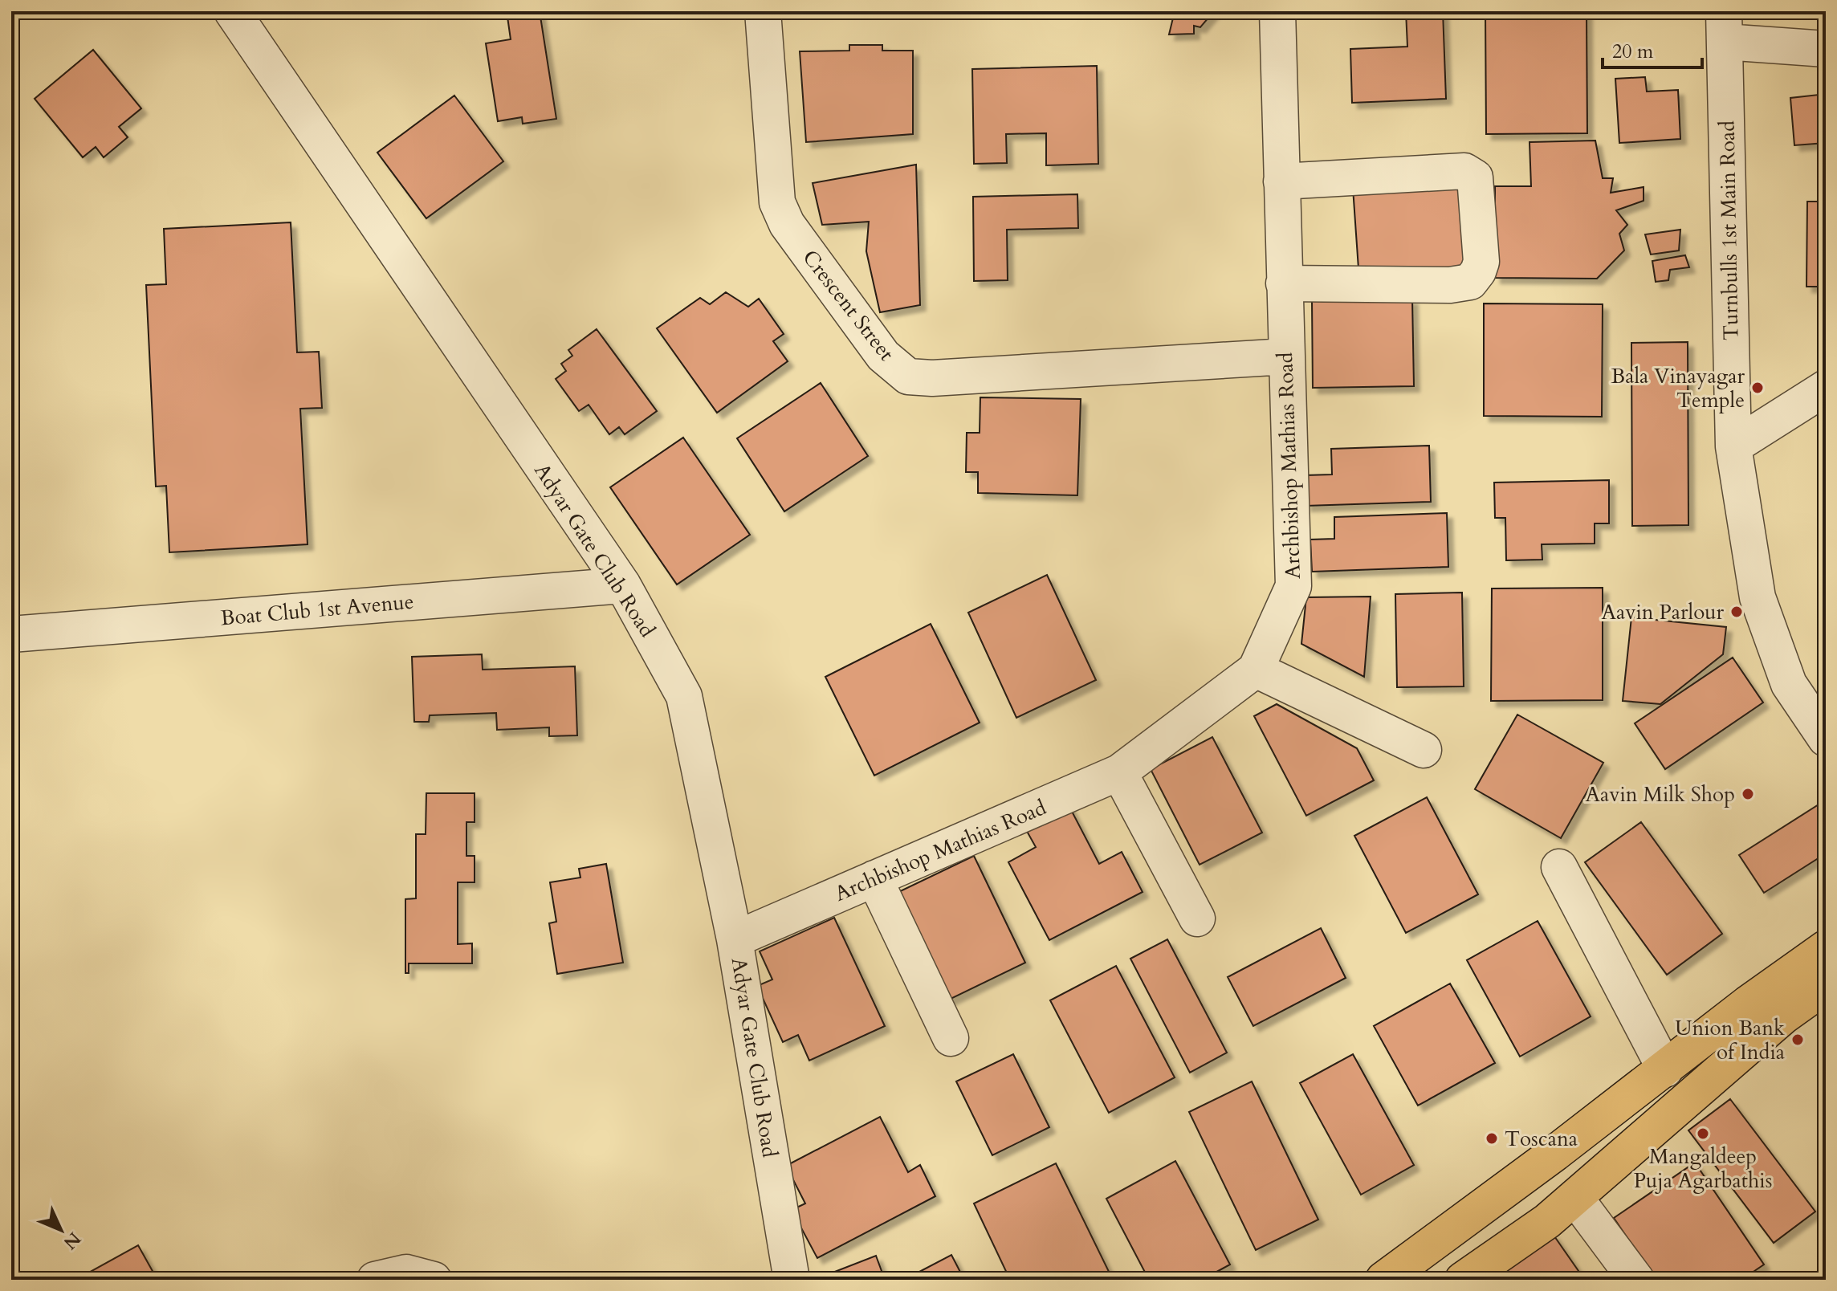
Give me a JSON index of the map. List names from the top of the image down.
{
  "streets": {
    "street": [
      "Turnbulls 1st Main Road",
      "Crescent Street",
      "Archbishop Mathias Road",
      "Adyar Gate Club Road",
      "Boat Club 1st Avenue"
    ]
  },
  "crossings": [
    ["Crescent Street", "Archbishop Mathias Road"],
    ["Archbishop Mathias Road", "Adyar Gate Club Road"],
    ["Adyar Gate Club Road", "Boat Club 1st Avenue"]
  ],
  "places": [
    "Bala Vinayagar Temple",
    "Aavin Parlour",
    "Aavin Milk Shop",
    "Union Bank of India",
    "Mangaldeep Puja Agarbathis",
    "Toscana"
  ],
  "scale_bar": "20 m",
  "north": "bottom right"
}
